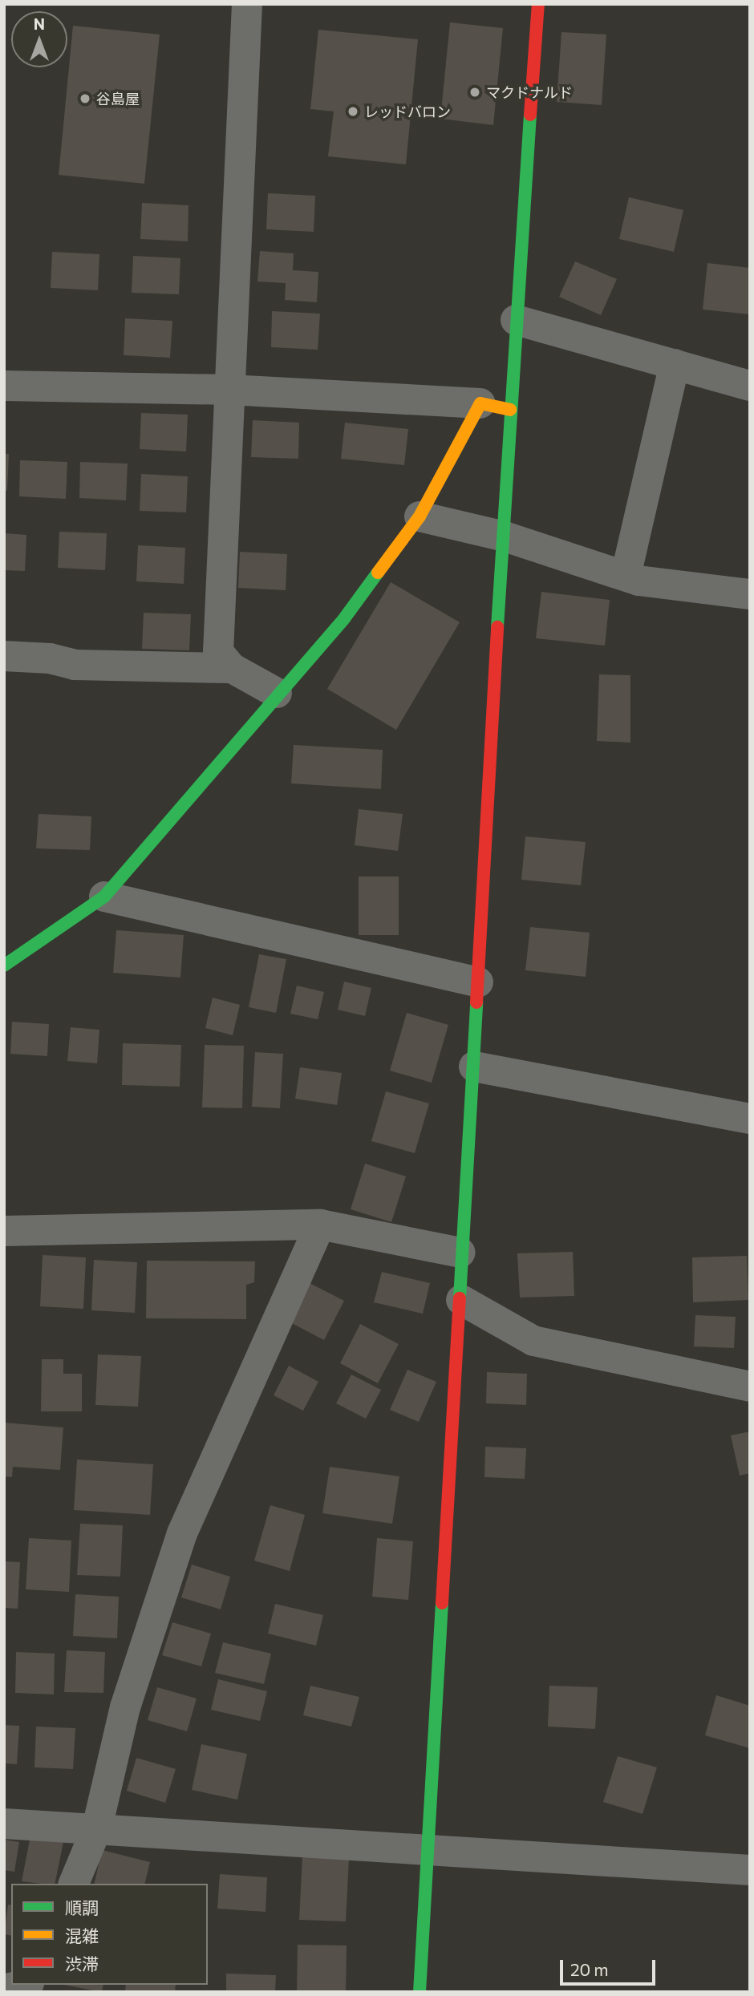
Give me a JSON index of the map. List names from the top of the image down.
{
  "places": ["マクドナルド", "谷島屋", "レッドバロン"],
  "legend": ["順調", "混雑", "渋滞"],
  "scale_bar": "20 m",
  "north": "top"
}
